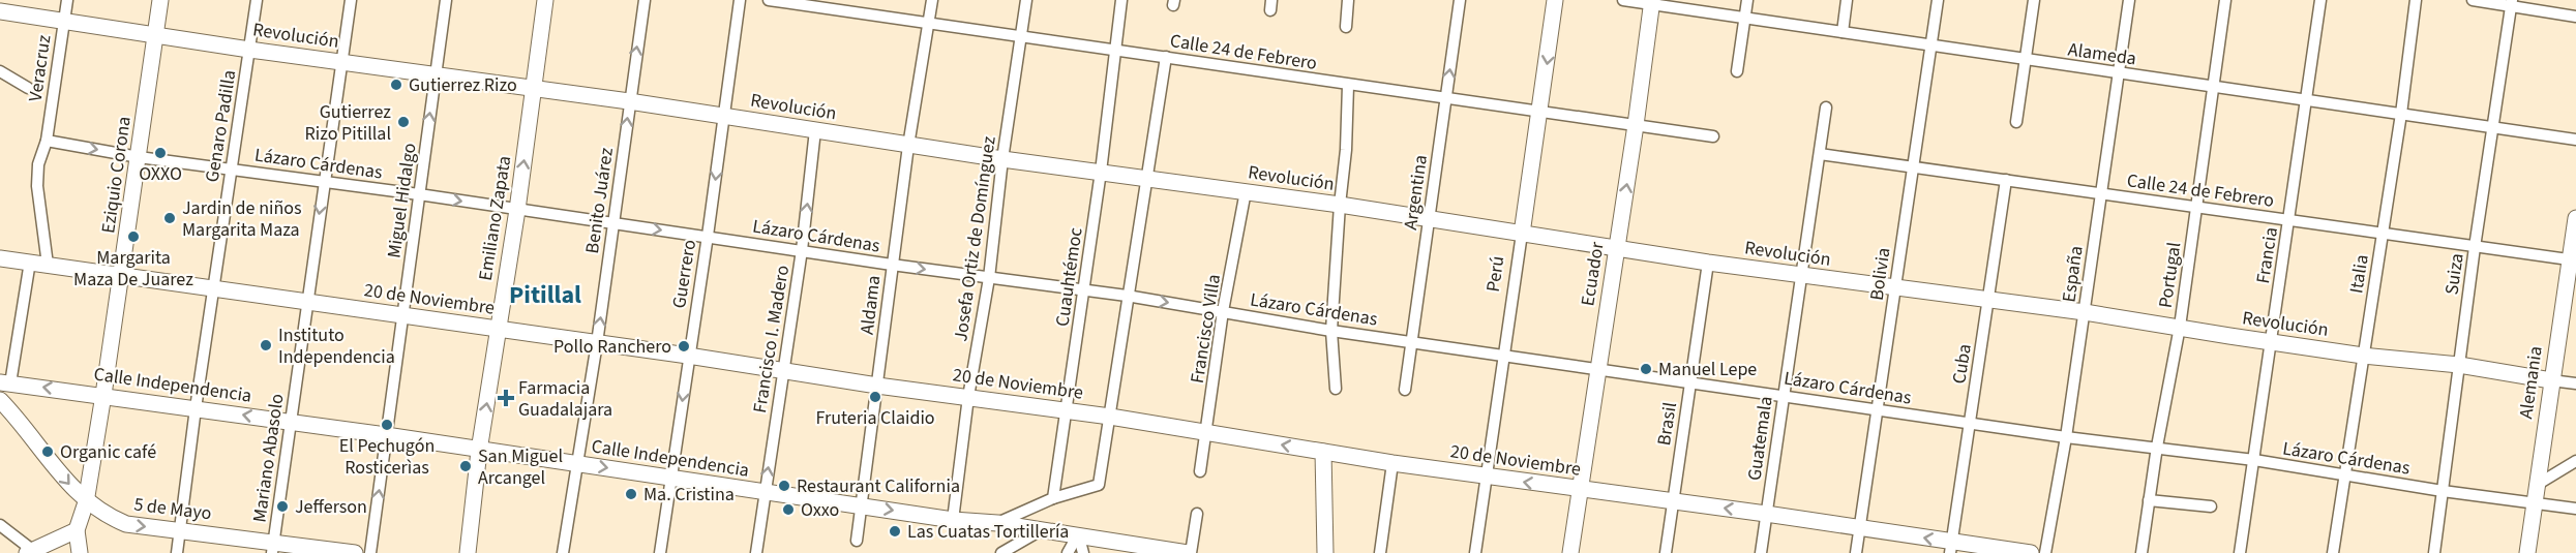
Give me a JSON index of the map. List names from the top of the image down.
{
  "streets": {
    "street": [
      "Revolución",
      "Calle 24 de Febrero",
      "Alameda",
      "Veracruz",
      "Genaro Padilla",
      "Lázaro Cárdenas",
      "Eziquio Corona",
      "Argentina",
      "Miguel Hidalgo",
      "Benito Juárez",
      "Emiliano Zapata",
      "Josefa Ortiz de Domínguez",
      "Francia",
      "Guerrero",
      "Perú",
      "Ecuador",
      "Bolivia",
      "España",
      "Italia",
      "Suiza",
      "Portugal",
      "Cuauhtémoc",
      "20 de Noviembre",
      "Aldama",
      "Francisco Villa",
      "Francisco I. Madero",
      "Cuba",
      "Alemania",
      "Calle Independencia",
      "Brasil",
      "Guatemala",
      "Mariano Abasolo",
      "5 de Mayo"
    ]
  },
  "crossings": [
    ["Revolución", "Veracruz"],
    ["Revolución", "Genaro Padilla"],
    ["Revolución", "Eziquio Corona"],
    ["Revolución", "Argentina"],
    ["Revolución", "Miguel Hidalgo"],
    ["Revolución", "Benito Juárez"],
    ["Revolución", "Emiliano Zapata"],
    ["Revolución", "Josefa Ortiz de Domínguez"],
    ["Revolución", "Francia"],
    ["Revolución", "Guerrero"],
    ["Revolución", "Perú"],
    ["Revolución", "Ecuador"],
    ["Revolución", "Bolivia"],
    ["Revolución", "España"],
    ["Revolución", "Italia"],
    ["Revolución", "Suiza"],
    ["Revolución", "Portugal"],
    ["Revolución", "Cuauhtémoc"],
    ["Revolución", "Aldama"],
    ["Revolución", "Francisco Villa"],
    ["Revolución", "Francisco I. Madero"],
    ["Revolución", "Cuba"],
    ["Revolución", "Alemania"],
    ["Revolución", "Brasil"],
    ["Revolución", "Guatemala"],
    ["Revolución", "Mariano Abasolo"],
    ["Calle 24 de Febrero", "Argentina"],
    ["Calle 24 de Febrero", "Josefa Ortiz de Domínguez"],
    ["Calle 24 de Febrero", "Francia"],
    ["Calle 24 de Febrero", "Perú"],
    ["Calle 24 de Febrero", "Ecuador"],
    ["Calle 24 de Febrero", "Bolivia"],
    ["Calle 24 de Febrero", "España"],
    ["Calle 24 de Febrero", "Italia"],
    ["Calle 24 de Febrero", "Suiza"],
    ["Calle 24 de Febrero", "Portugal"],
    ["Calle 24 de Febrero", "Cuauhtémoc"],
    ["Calle 24 de Febrero", "Aldama"],
    ["Calle 24 de Febrero", "Cuba"],
    ["Calle 24 de Febrero", "Alemania"],
    ["Calle 24 de Febrero", "Guatemala"],
    ["Alameda", "Francia"],
    ["Alameda", "Ecuador"],
    ["Alameda", "Bolivia"],
    ["Alameda", "España"],
    ["Alameda", "Italia"],
    ["Alameda", "Suiza"],
    ["Alameda", "Portugal"],
    ["Veracruz", "Lázaro Cárdenas"],
    ["Veracruz", "20 de Noviembre"],
    ["Genaro Padilla", "Lázaro Cárdenas"],
    ["Genaro Padilla", "20 de Noviembre"],
    ["Genaro Padilla", "Calle Independencia"],
    ["Genaro Padilla", "5 de Mayo"],
    ["Lázaro Cárdenas", "Eziquio Corona"],
    ["Lázaro Cárdenas", "Argentina"],
    ["Lázaro Cárdenas", "Miguel Hidalgo"],
    ["Lázaro Cárdenas", "Benito Juárez"],
    ["Lázaro Cárdenas", "Emiliano Zapata"],
    ["Lázaro Cárdenas", "Josefa Ortiz de Domínguez"],
    ["Lázaro Cárdenas", "Francia"],
    ["Lázaro Cárdenas", "Guerrero"],
    ["Lázaro Cárdenas", "Perú"],
    ["Lázaro Cárdenas", "Ecuador"],
    ["Lázaro Cárdenas", "Bolivia"],
    ["Lázaro Cárdenas", "España"],
    ["Lázaro Cárdenas", "Italia"],
    ["Lázaro Cárdenas", "Suiza"],
    ["Lázaro Cárdenas", "Portugal"],
    ["Lázaro Cárdenas", "Cuauhtémoc"],
    ["Lázaro Cárdenas", "Aldama"],
    ["Lázaro Cárdenas", "Francisco Villa"],
    ["Lázaro Cárdenas", "Francisco I. Madero"],
    ["Lázaro Cárdenas", "Cuba"],
    ["Lázaro Cárdenas", "Alemania"],
    ["Lázaro Cárdenas", "Brasil"],
    ["Lázaro Cárdenas", "Guatemala"],
    ["Lázaro Cárdenas", "Mariano Abasolo"],
    ["Eziquio Corona", "20 de Noviembre"],
    ["Eziquio Corona", "Calle Independencia"],
    ["Eziquio Corona", "5 de Mayo"],
    ["Miguel Hidalgo", "20 de Noviembre"],
    ["Miguel Hidalgo", "Calle Independencia"],
    ["Benito Juárez", "20 de Noviembre"],
    ["Benito Juárez", "Calle Independencia"],
    ["Emiliano Zapata", "20 de Noviembre"],
    ["Emiliano Zapata", "Calle Independencia"],
    ["Josefa Ortiz de Domínguez", "20 de Noviembre"],
    ["Josefa Ortiz de Domínguez", "Calle Independencia"],
    ["Guerrero", "20 de Noviembre"],
    ["Guerrero", "Calle Independencia"],
    ["Perú", "20 de Noviembre"],
    ["Ecuador", "20 de Noviembre"],
    ["Bolivia", "20 de Noviembre"],
    ["Cuauhtémoc", "20 de Noviembre"],
    ["20 de Noviembre", "Aldama"],
    ["20 de Noviembre", "Francisco Villa"],
    ["20 de Noviembre", "Francisco I. Madero"],
    ["20 de Noviembre", "Cuba"],
    ["20 de Noviembre", "Brasil"],
    ["20 de Noviembre", "Guatemala"],
    ["20 de Noviembre", "Mariano Abasolo"],
    ["Aldama", "Calle Independencia"],
    ["Francisco I. Madero", "Calle Independencia"],
    ["Calle Independencia", "Mariano Abasolo"],
    ["Mariano Abasolo", "5 de Mayo"]
  ],
  "one_way": [
    "Miguel Hidalgo",
    "Benito Juárez",
    "Emiliano Zapata",
    "Guerrero",
    "Francisco I. Madero",
    "5 de Mayo"
  ],
  "districts": ["Pitillal"],
  "places": {
    "other": [
      "Gutierrez Rizo",
      "Gutierrez Rizo Pitillal",
      "OXXO",
      "Jardin de niños Margarita Maza",
      "Margarita Maza De Juarez",
      "Instituto Independencia",
      "Pollo Ranchero",
      "Manuel Lepe",
      "Fruteria Claidio",
      "El Pechugón Rosticerìas",
      "Organic café",
      "San Miguel Arcangel",
      "Restaurant California",
      "Ma. Cristina",
      "Jefferson",
      "Oxxo",
      "Las Cuatas Tortillería"
    ],
    "health": ["Farmacia Guadalajara"]
  }
}
